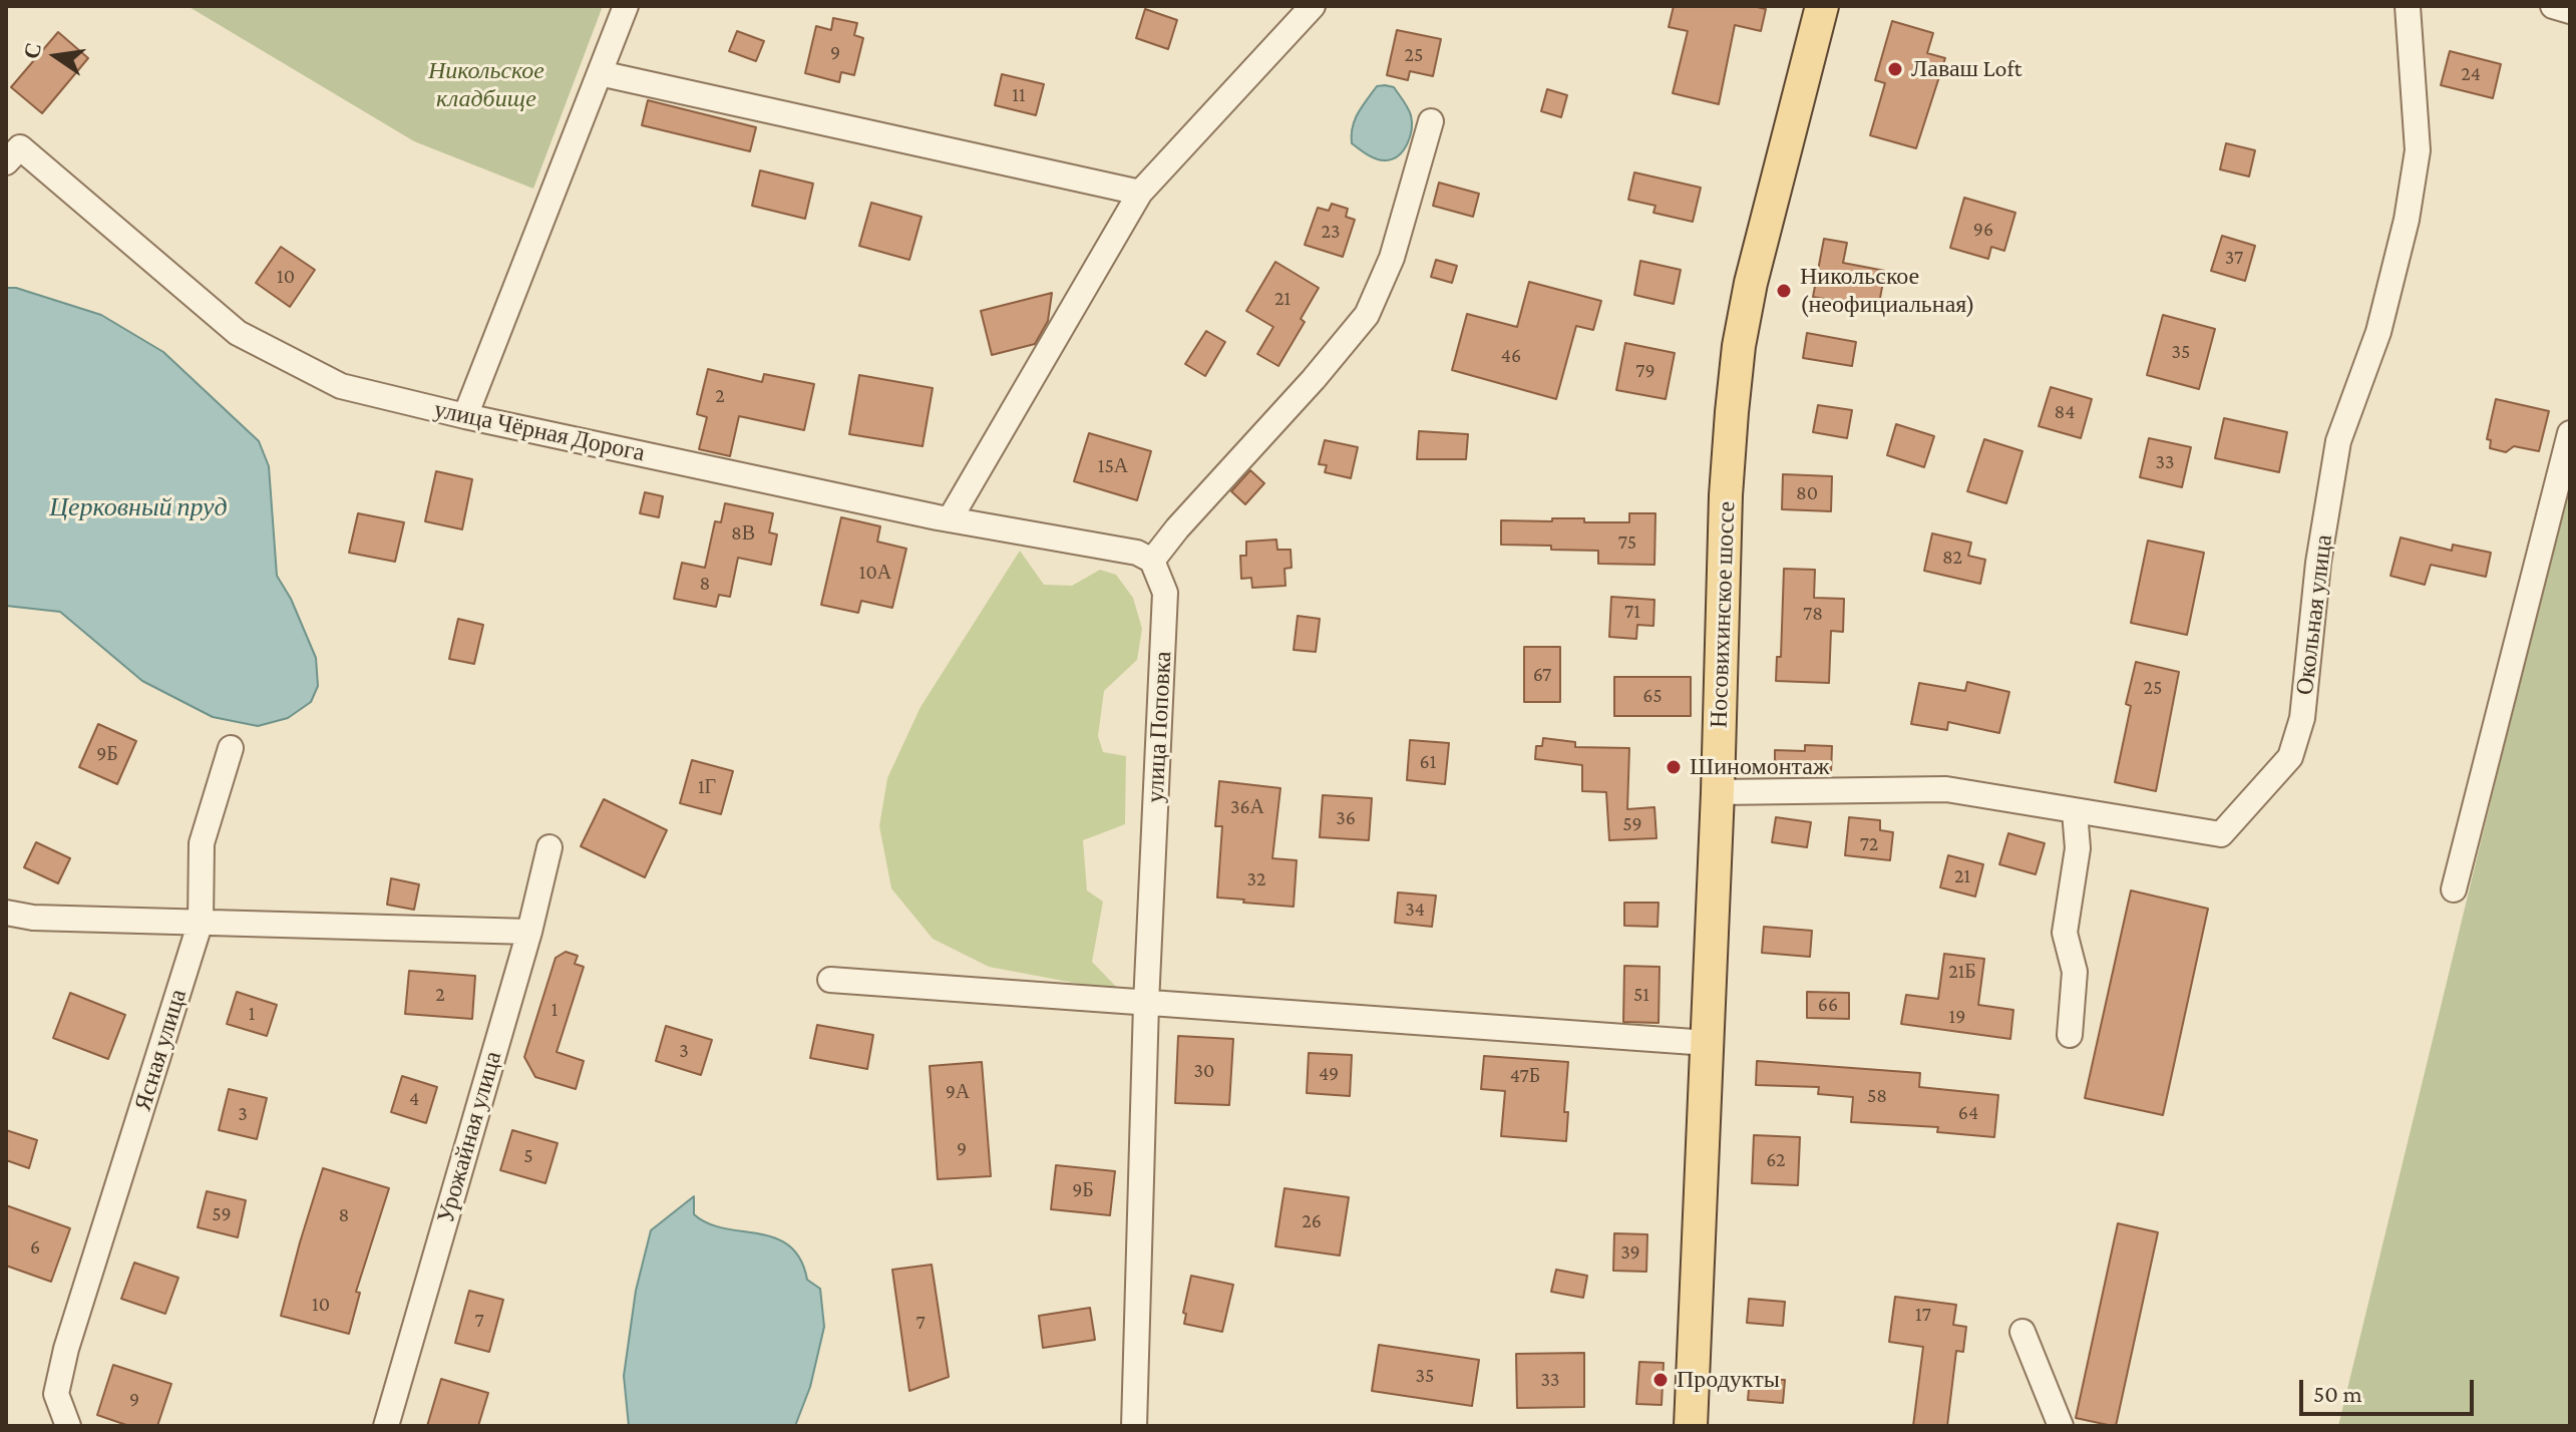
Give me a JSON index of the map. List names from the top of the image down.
{
  "streets": {
    "main road": ["Носовихинское шоссе"],
    "street": [
      "улица Чёрная Дорога",
      "Окольная улица",
      "улица Поповка",
      "Ясная улица",
      "Урожайная улица"
    ]
  },
  "crossings": [
    ["улица Чёрная Дорога", "улица Поповка"]
  ],
  "water": ["Церковный пруд"],
  "parks": ["Никольское кладбище"],
  "places": [
    "Лаваш Loft",
    "Никольское (неофициальная)",
    "Шиномонтаж",
    "Продукты"
  ],
  "house_numbers": [
    "9",
    "25",
    "24",
    "11",
    "96",
    "23",
    "37",
    "10",
    "21",
    "35",
    "46",
    "79",
    "2",
    "84",
    "33",
    "15А",
    "80",
    "8В",
    "75",
    "82",
    "10А",
    "8",
    "71",
    "78",
    "67",
    "25",
    "65",
    "9Б",
    "61",
    "1Г",
    "36А",
    "36",
    "59",
    "72",
    "21",
    "32",
    "34",
    "21Б",
    "2",
    "51",
    "66",
    "1",
    "1",
    "19",
    "3",
    "30",
    "49",
    "47Б",
    "9А",
    "58",
    "4",
    "64",
    "3",
    "9",
    "5",
    "62",
    "9Б",
    "59",
    "8",
    "26",
    "6",
    "39",
    "10",
    "17",
    "7",
    "7",
    "35",
    "33",
    "9"
  ],
  "scale_bar": "50 m",
  "north": "left"
}
